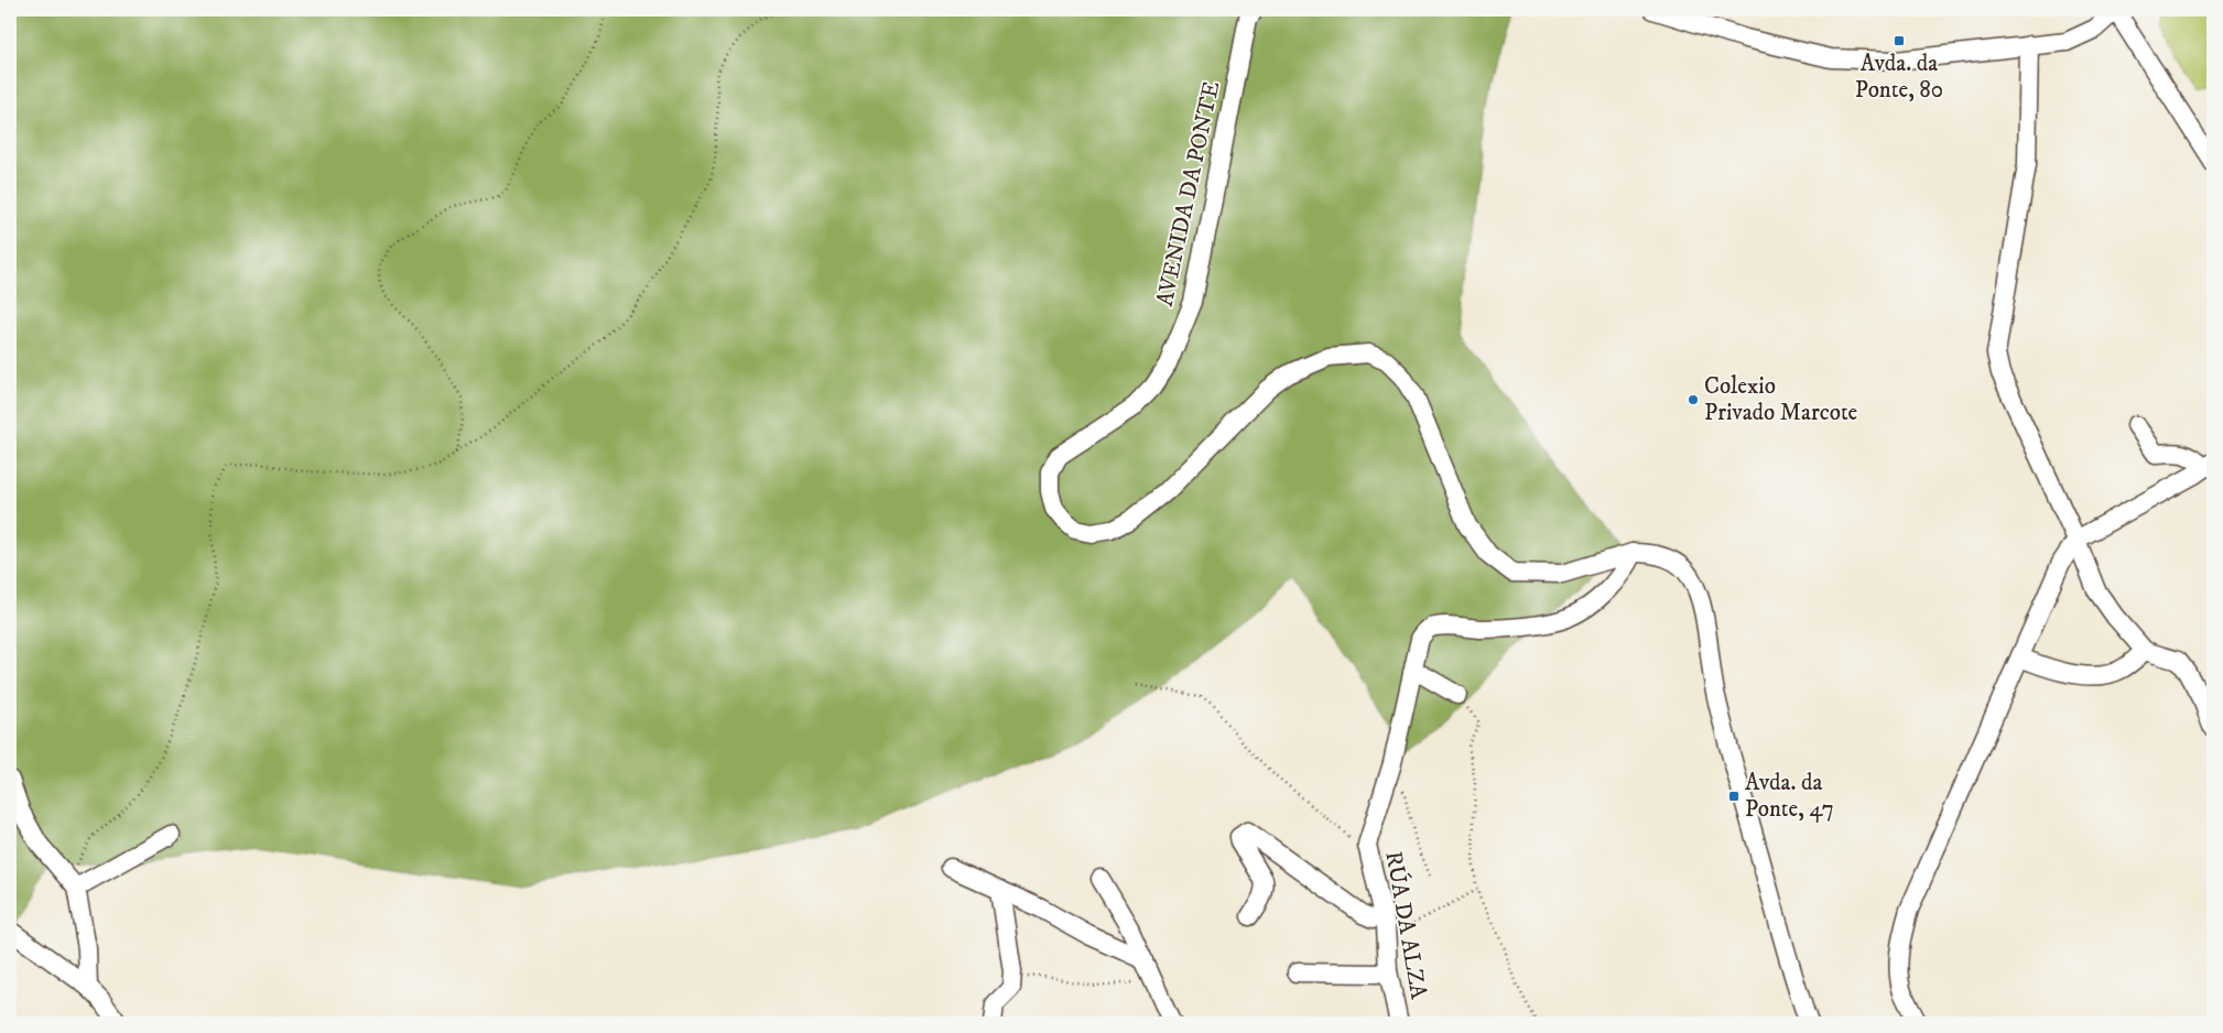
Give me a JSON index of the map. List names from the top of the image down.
{
  "streets": {
    "street": ["AVENIDA DA PONTE", "RÚA DA ALZA"]
  },
  "crossings": [
    ["AVENIDA DA PONTE", "RÚA DA ALZA"]
  ],
  "places": {
    "transit": ["Avda. da Ponte, 80", "Avda. da Ponte, 47"],
    "other": ["Colexio Privado Marcote"]
  }
}
